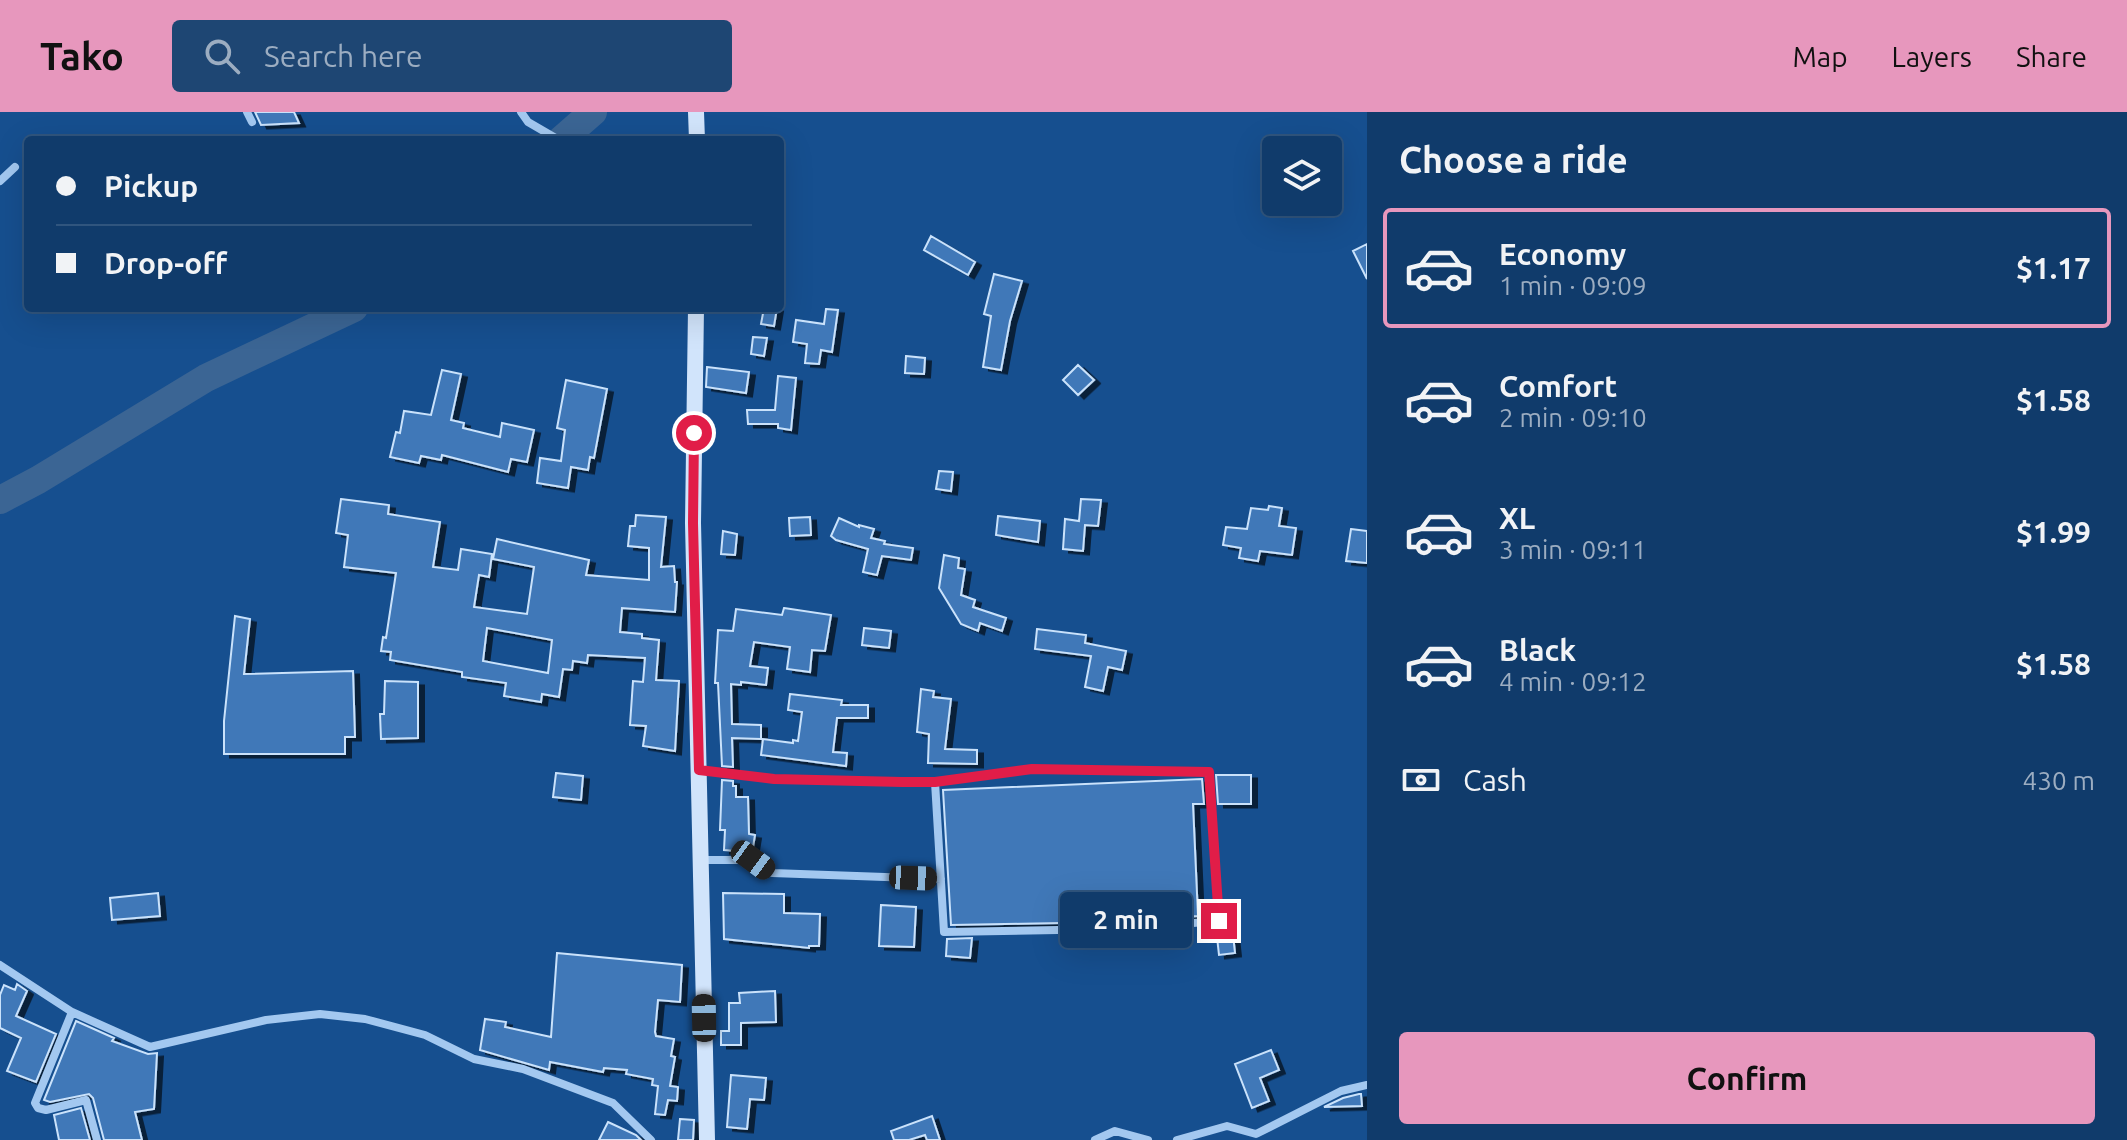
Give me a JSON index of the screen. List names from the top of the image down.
{
  "page": {
    "header": "Tako",
    "search": "Search here",
    "nav": ["Map", "Layers", "Share"],
    "heading": "Choose a ride",
    "banner": ["Pickup", "Drop-off"],
    "list": [
      {
        "name": "Economy",
        "note": "1 min · 09:09",
        "value": "$1.17"
      },
      {
        "name": "Comfort",
        "note": "2 min · 09:10",
        "value": "$1.58"
      },
      {
        "name": "XL",
        "note": "3 min · 09:11",
        "value": "$1.99"
      },
      {
        "name": "Black",
        "note": "4 min · 09:12",
        "value": "$1.58"
      }
    ],
    "pay": ["Cash", "430 m"],
    "bubble": "2 min",
    "buttons": "Confirm"
  }
}
